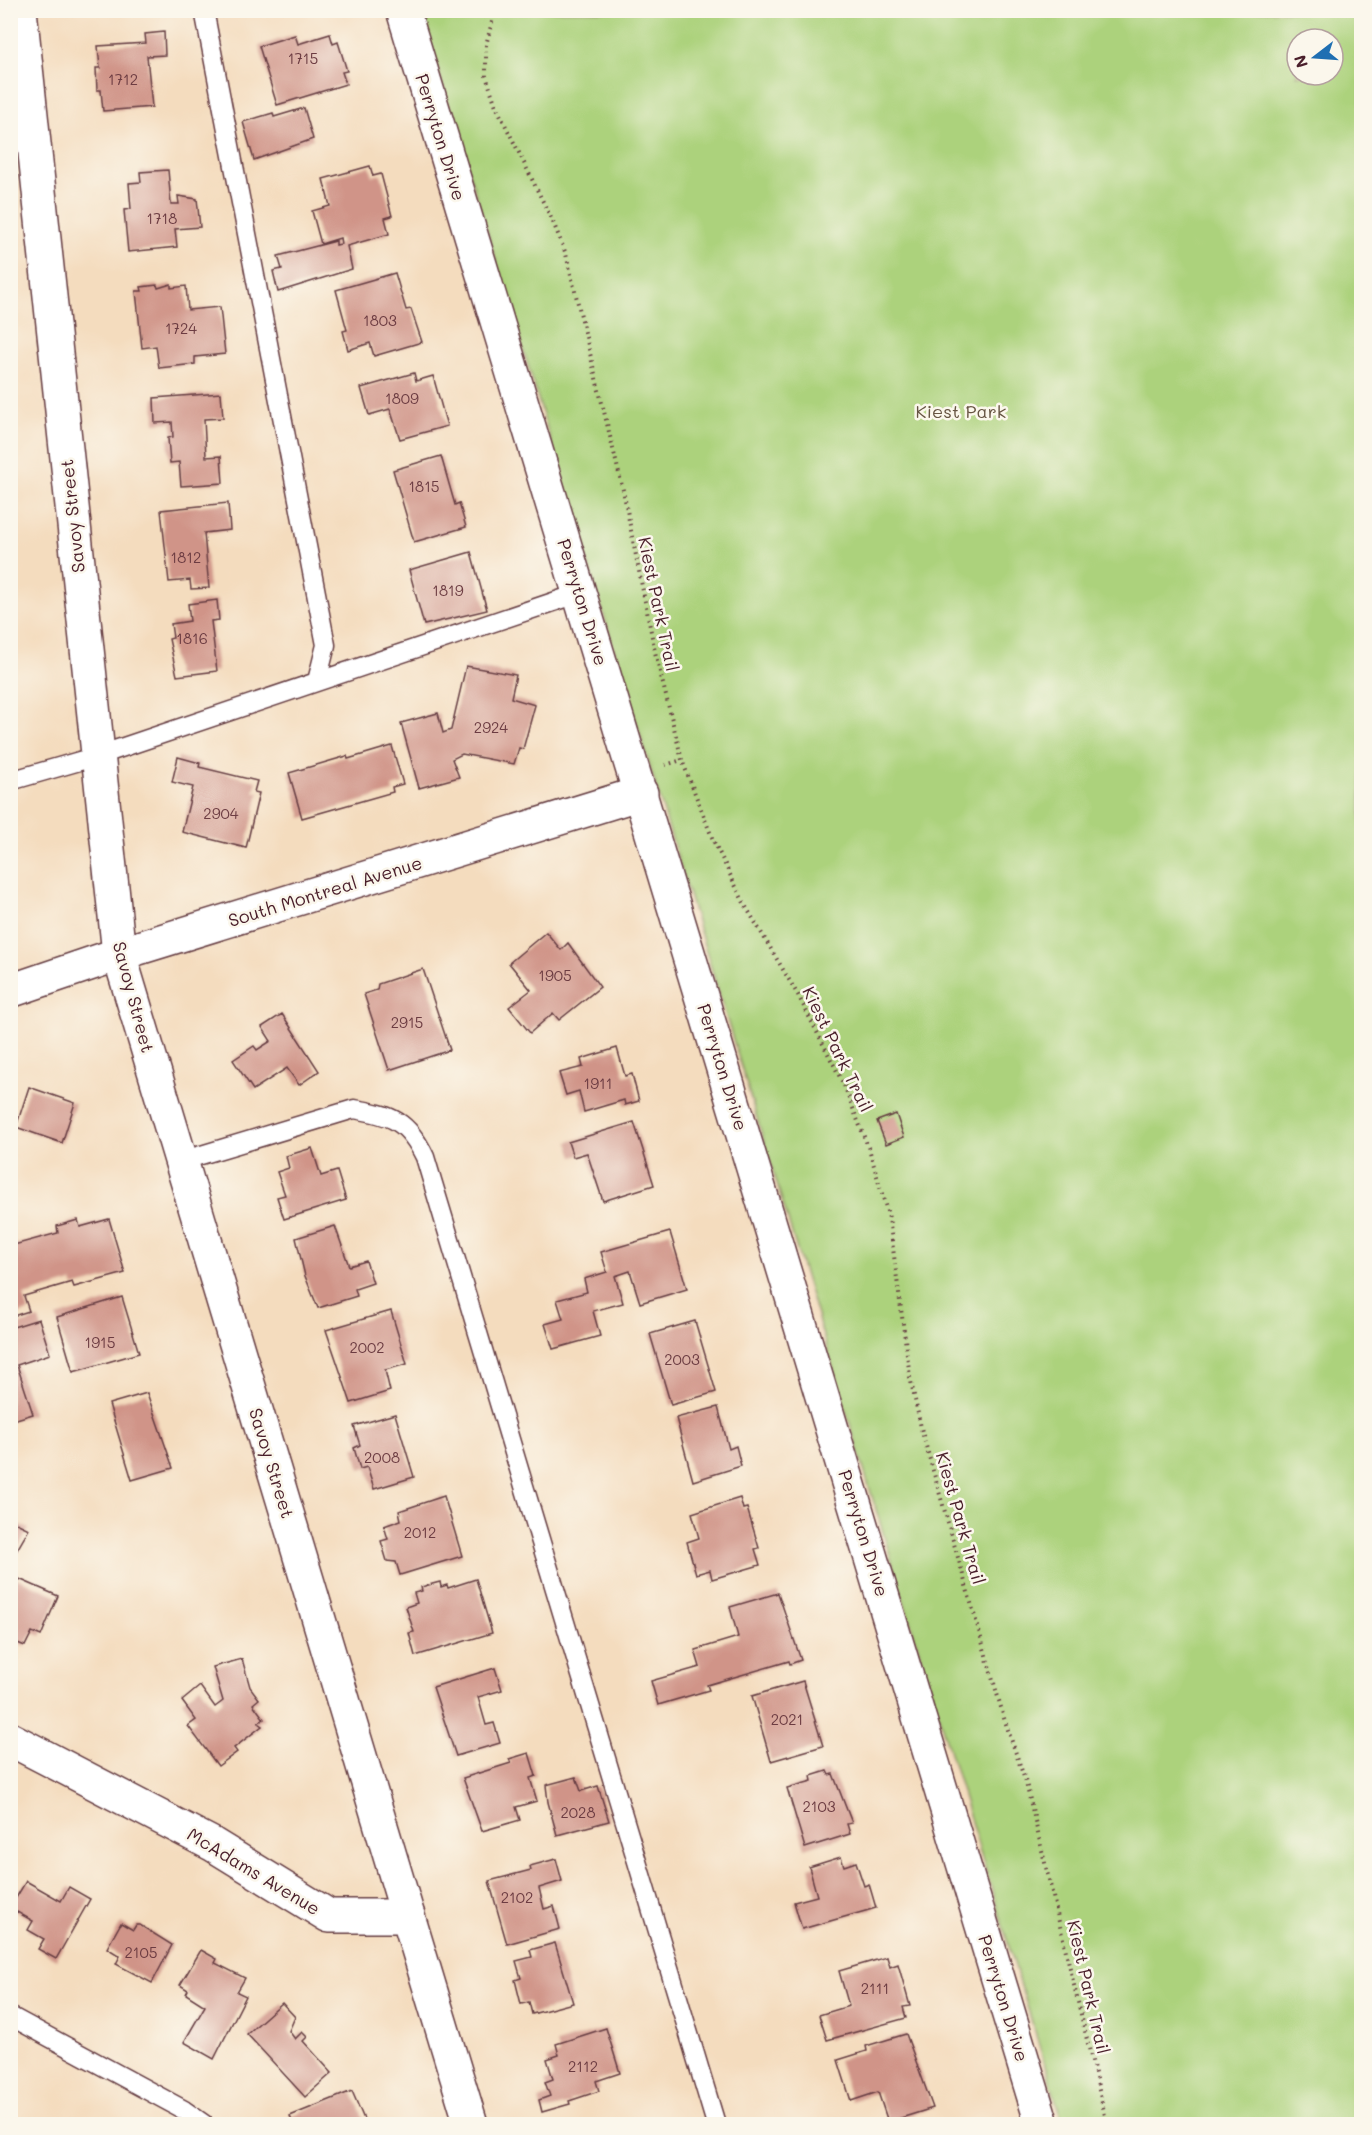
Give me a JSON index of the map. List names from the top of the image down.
{
  "streets": {
    "street": [
      "Perryton Drive",
      "Savoy Street",
      "South Montreal Avenue",
      "McAdams Avenue"
    ],
    "path": ["Kiest Park Trail"]
  },
  "crossings": [
    ["Perryton Drive", "South Montreal Avenue"],
    ["Savoy Street", "South Montreal Avenue"],
    ["Savoy Street", "McAdams Avenue"]
  ],
  "parks": ["Kiest Park"],
  "house_numbers": [
    "1715",
    "1712",
    "1718",
    "1803",
    "1724",
    "1809",
    "1815",
    "1812",
    "1819",
    "1816",
    "2924",
    "2904",
    "1905",
    "2915",
    "1911",
    "1915",
    "2002",
    "2003",
    "2008",
    "2012",
    "2021",
    "2103",
    "2028",
    "2102",
    "2105",
    "2111",
    "2112"
  ],
  "north": "left"
}
